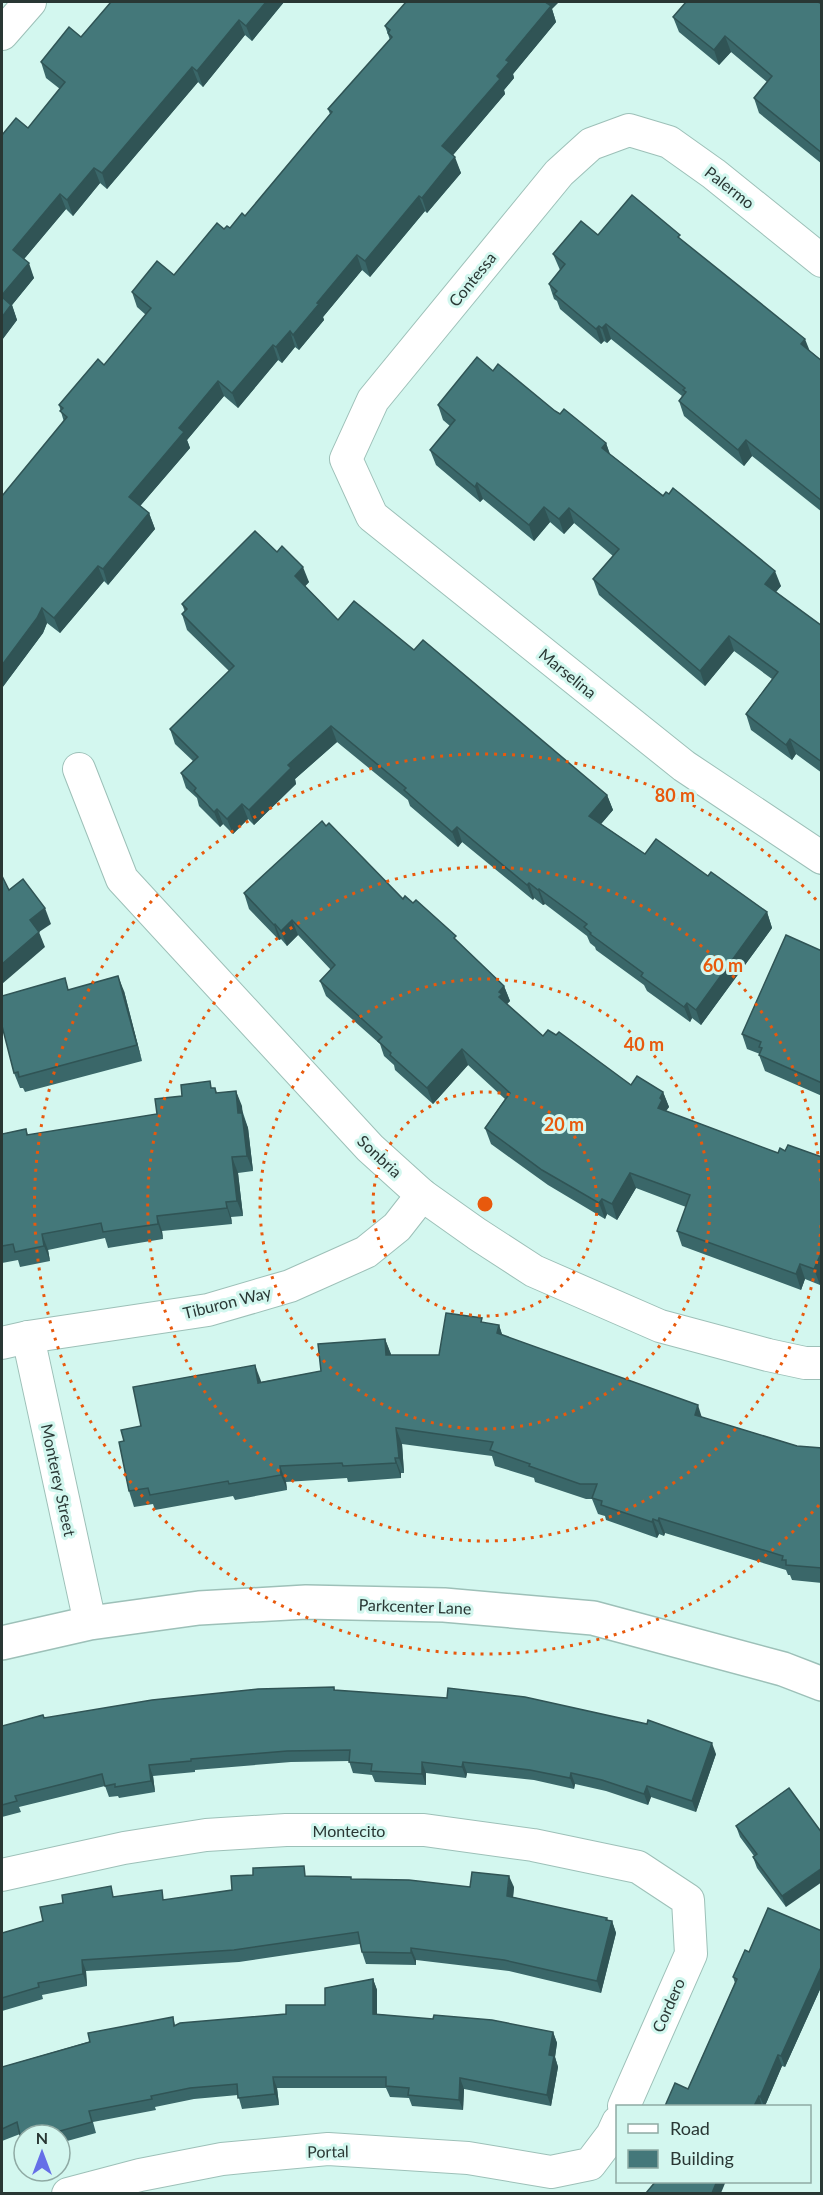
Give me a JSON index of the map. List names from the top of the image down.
{
  "streets": {
    "street": [
      "Palermo",
      "Contessa",
      "Marselina",
      "Sonbria",
      "Tiburon Way",
      "Monterey Street",
      "Parkcenter Lane",
      "Montecito",
      "Cordero",
      "Portal"
    ]
  },
  "crossings": [
    ["Palermo", "Contessa"],
    ["Contessa", "Marselina"],
    ["Sonbria", "Tiburon Way"],
    ["Tiburon Way", "Monterey Street"],
    ["Monterey Street", "Parkcenter Lane"],
    ["Montecito", "Cordero"]
  ],
  "legend": ["Road", "Building"],
  "north": "top",
  "rings": [
    "80 m",
    "60 m",
    "40 m",
    "20 m"
  ]
}
